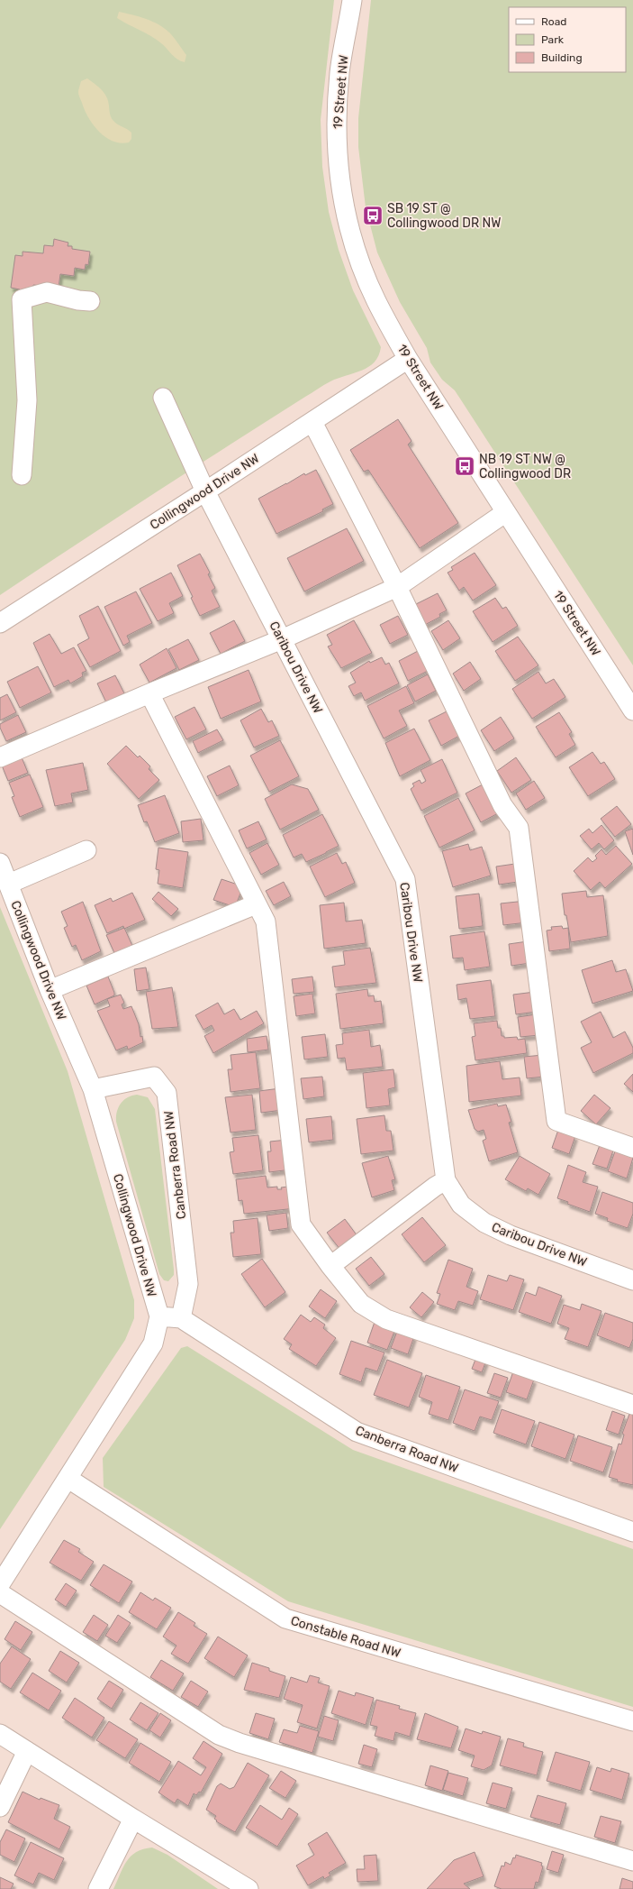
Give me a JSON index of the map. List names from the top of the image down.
{
  "streets": {
    "street": [
      "19 Street NW",
      "Collingwood Drive NW",
      "Caribou Drive NW",
      "Canberra Road NW",
      "Constable Road NW"
    ]
  },
  "crossings": [
    ["19 Street NW", "Collingwood Drive NW"],
    ["Collingwood Drive NW", "Caribou Drive NW"],
    ["Collingwood Drive NW", "Canberra Road NW"],
    ["Collingwood Drive NW", "Constable Road NW"]
  ],
  "places": {
    "bus stop": ["SB 19 ST @ Collingwood DR NW", "NB 19 ST NW @ Collingwood DR"]
  },
  "legend": ["Road", "Park", "Building"]
}
